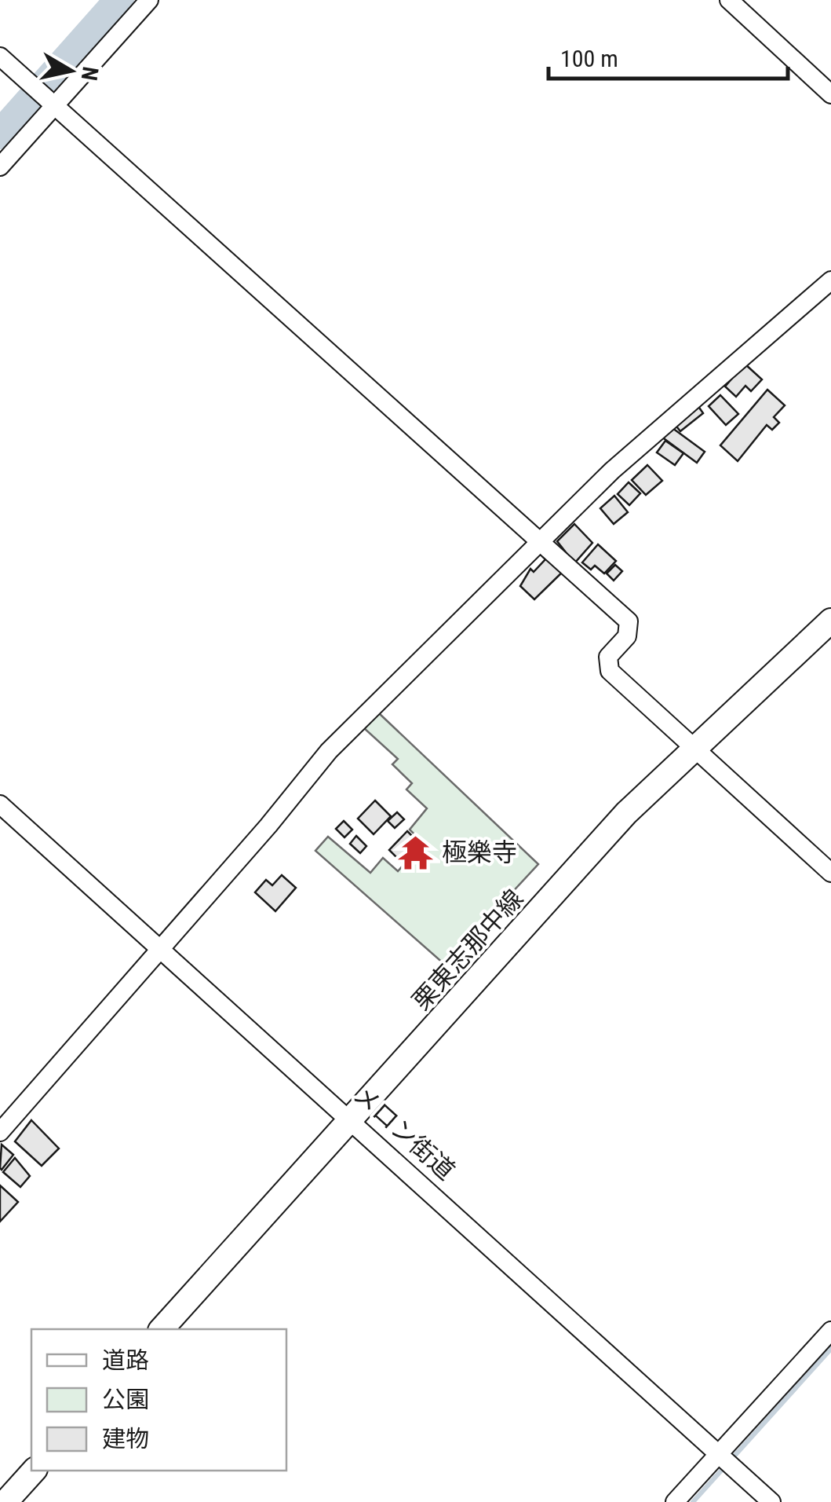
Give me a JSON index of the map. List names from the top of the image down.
{
  "streets": {
    "main road": ["栗東志那中線"],
    "street": ["メロン街道"]
  },
  "crossings": [
    ["栗東志那中線", "メロン街道"]
  ],
  "places": {
    "temple": ["極樂寺"]
  },
  "legend": ["道路", "公園", "建物"],
  "scale_bar": "100 m",
  "north": "right"
}
